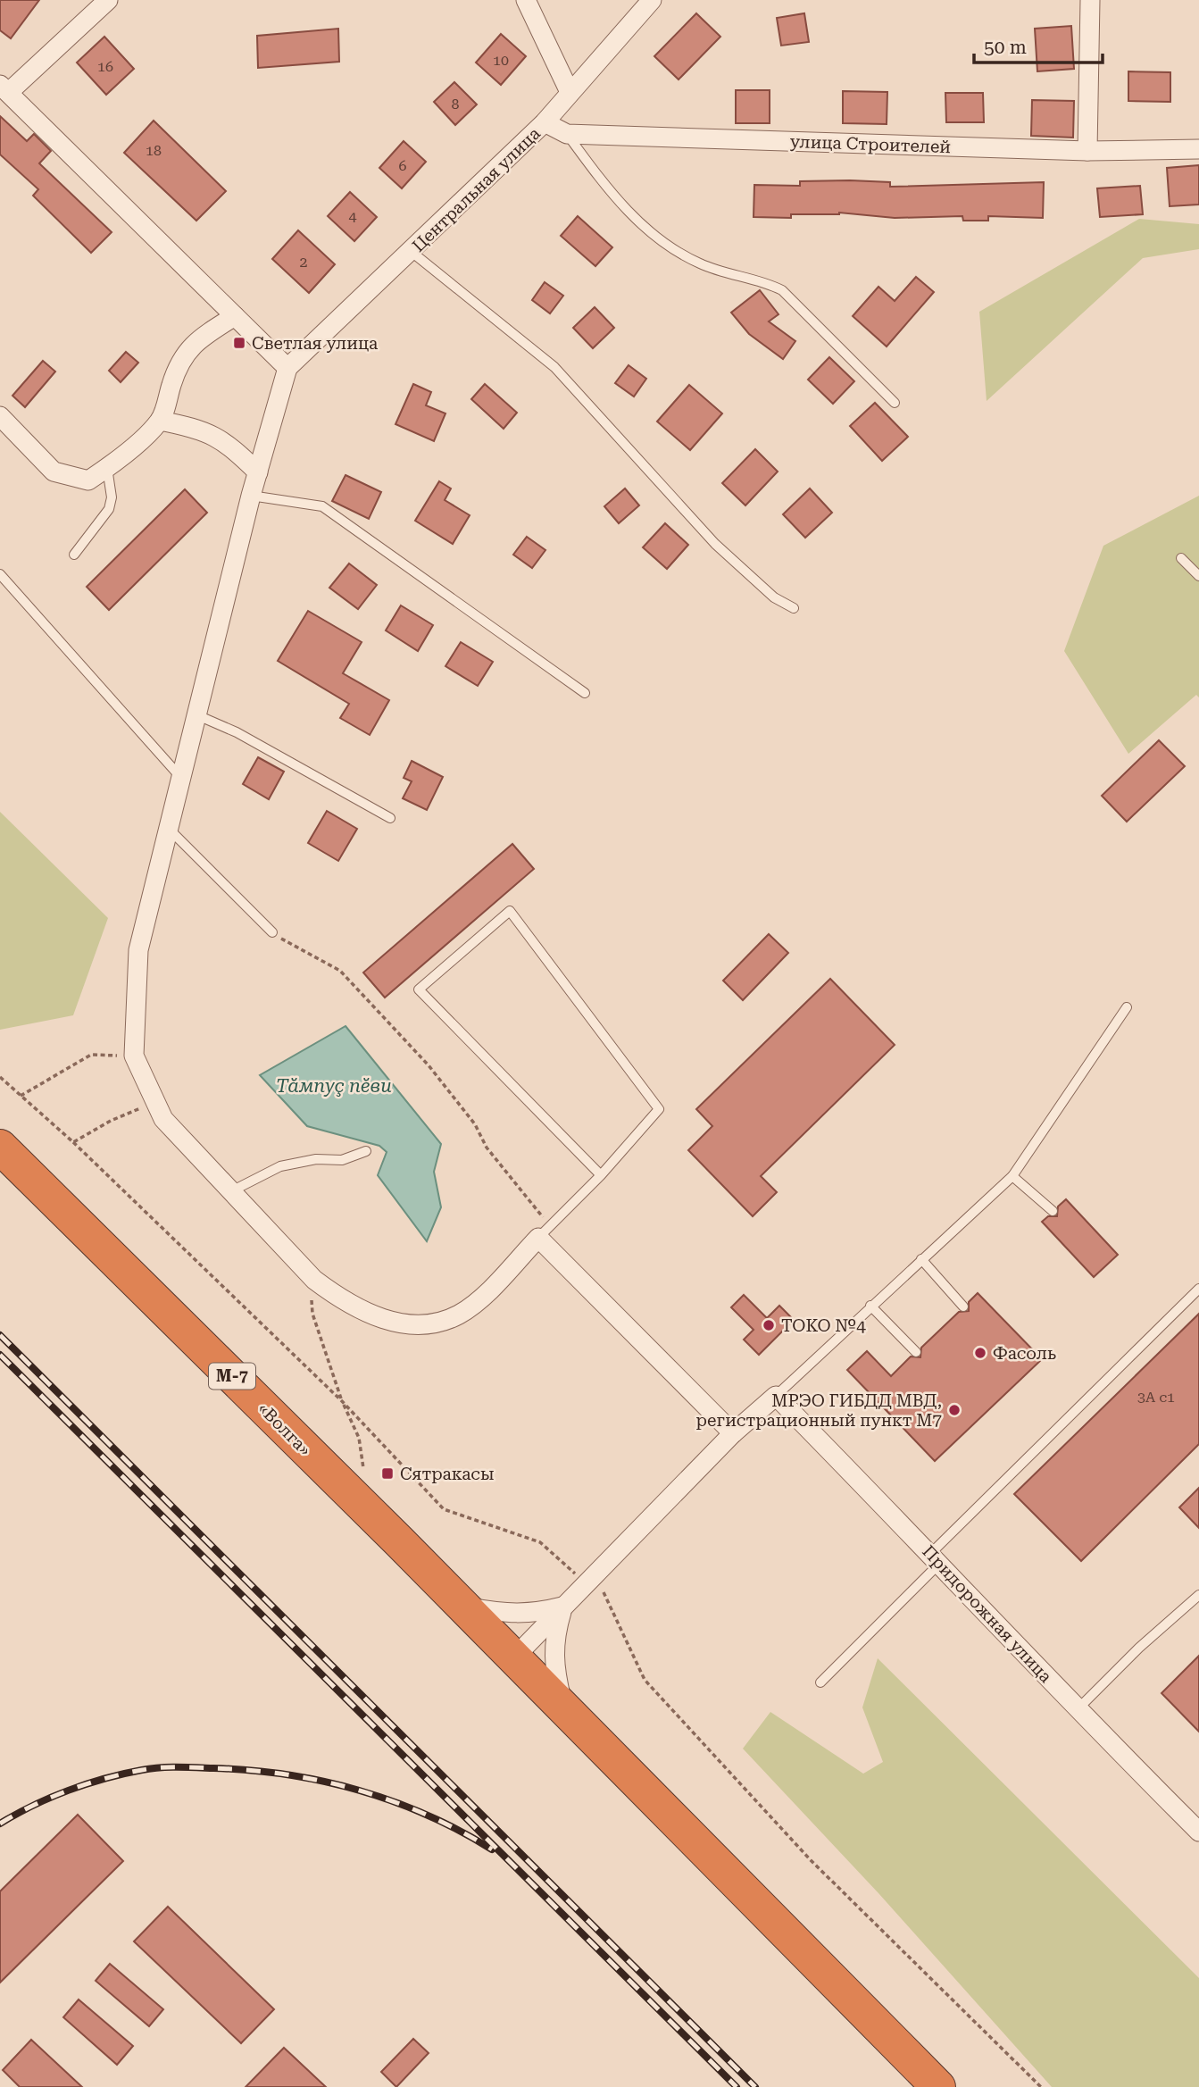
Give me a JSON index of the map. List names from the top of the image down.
{
  "streets": {
    "highway": ["М-7", "«Волга»"],
    "street": ["улица Строителей", "Центральная улица", "Придорожная улица"]
  },
  "crossings": [
    ["улица Строителей", "Центральная улица"]
  ],
  "water": ["Тӑмпуҫ пӗви"],
  "places": {
    "transit": ["Светлая улица", "Сятракасы"],
    "other": ["ТОКО №4", "Фасоль", "МРЭО ГИБДД МВД, регистрационный пункт М7"]
  },
  "house_numbers": [
    "10",
    "16",
    "8",
    "18",
    "6",
    "4",
    "2",
    "3А с1"
  ],
  "scale_bar": "50 m"
}
